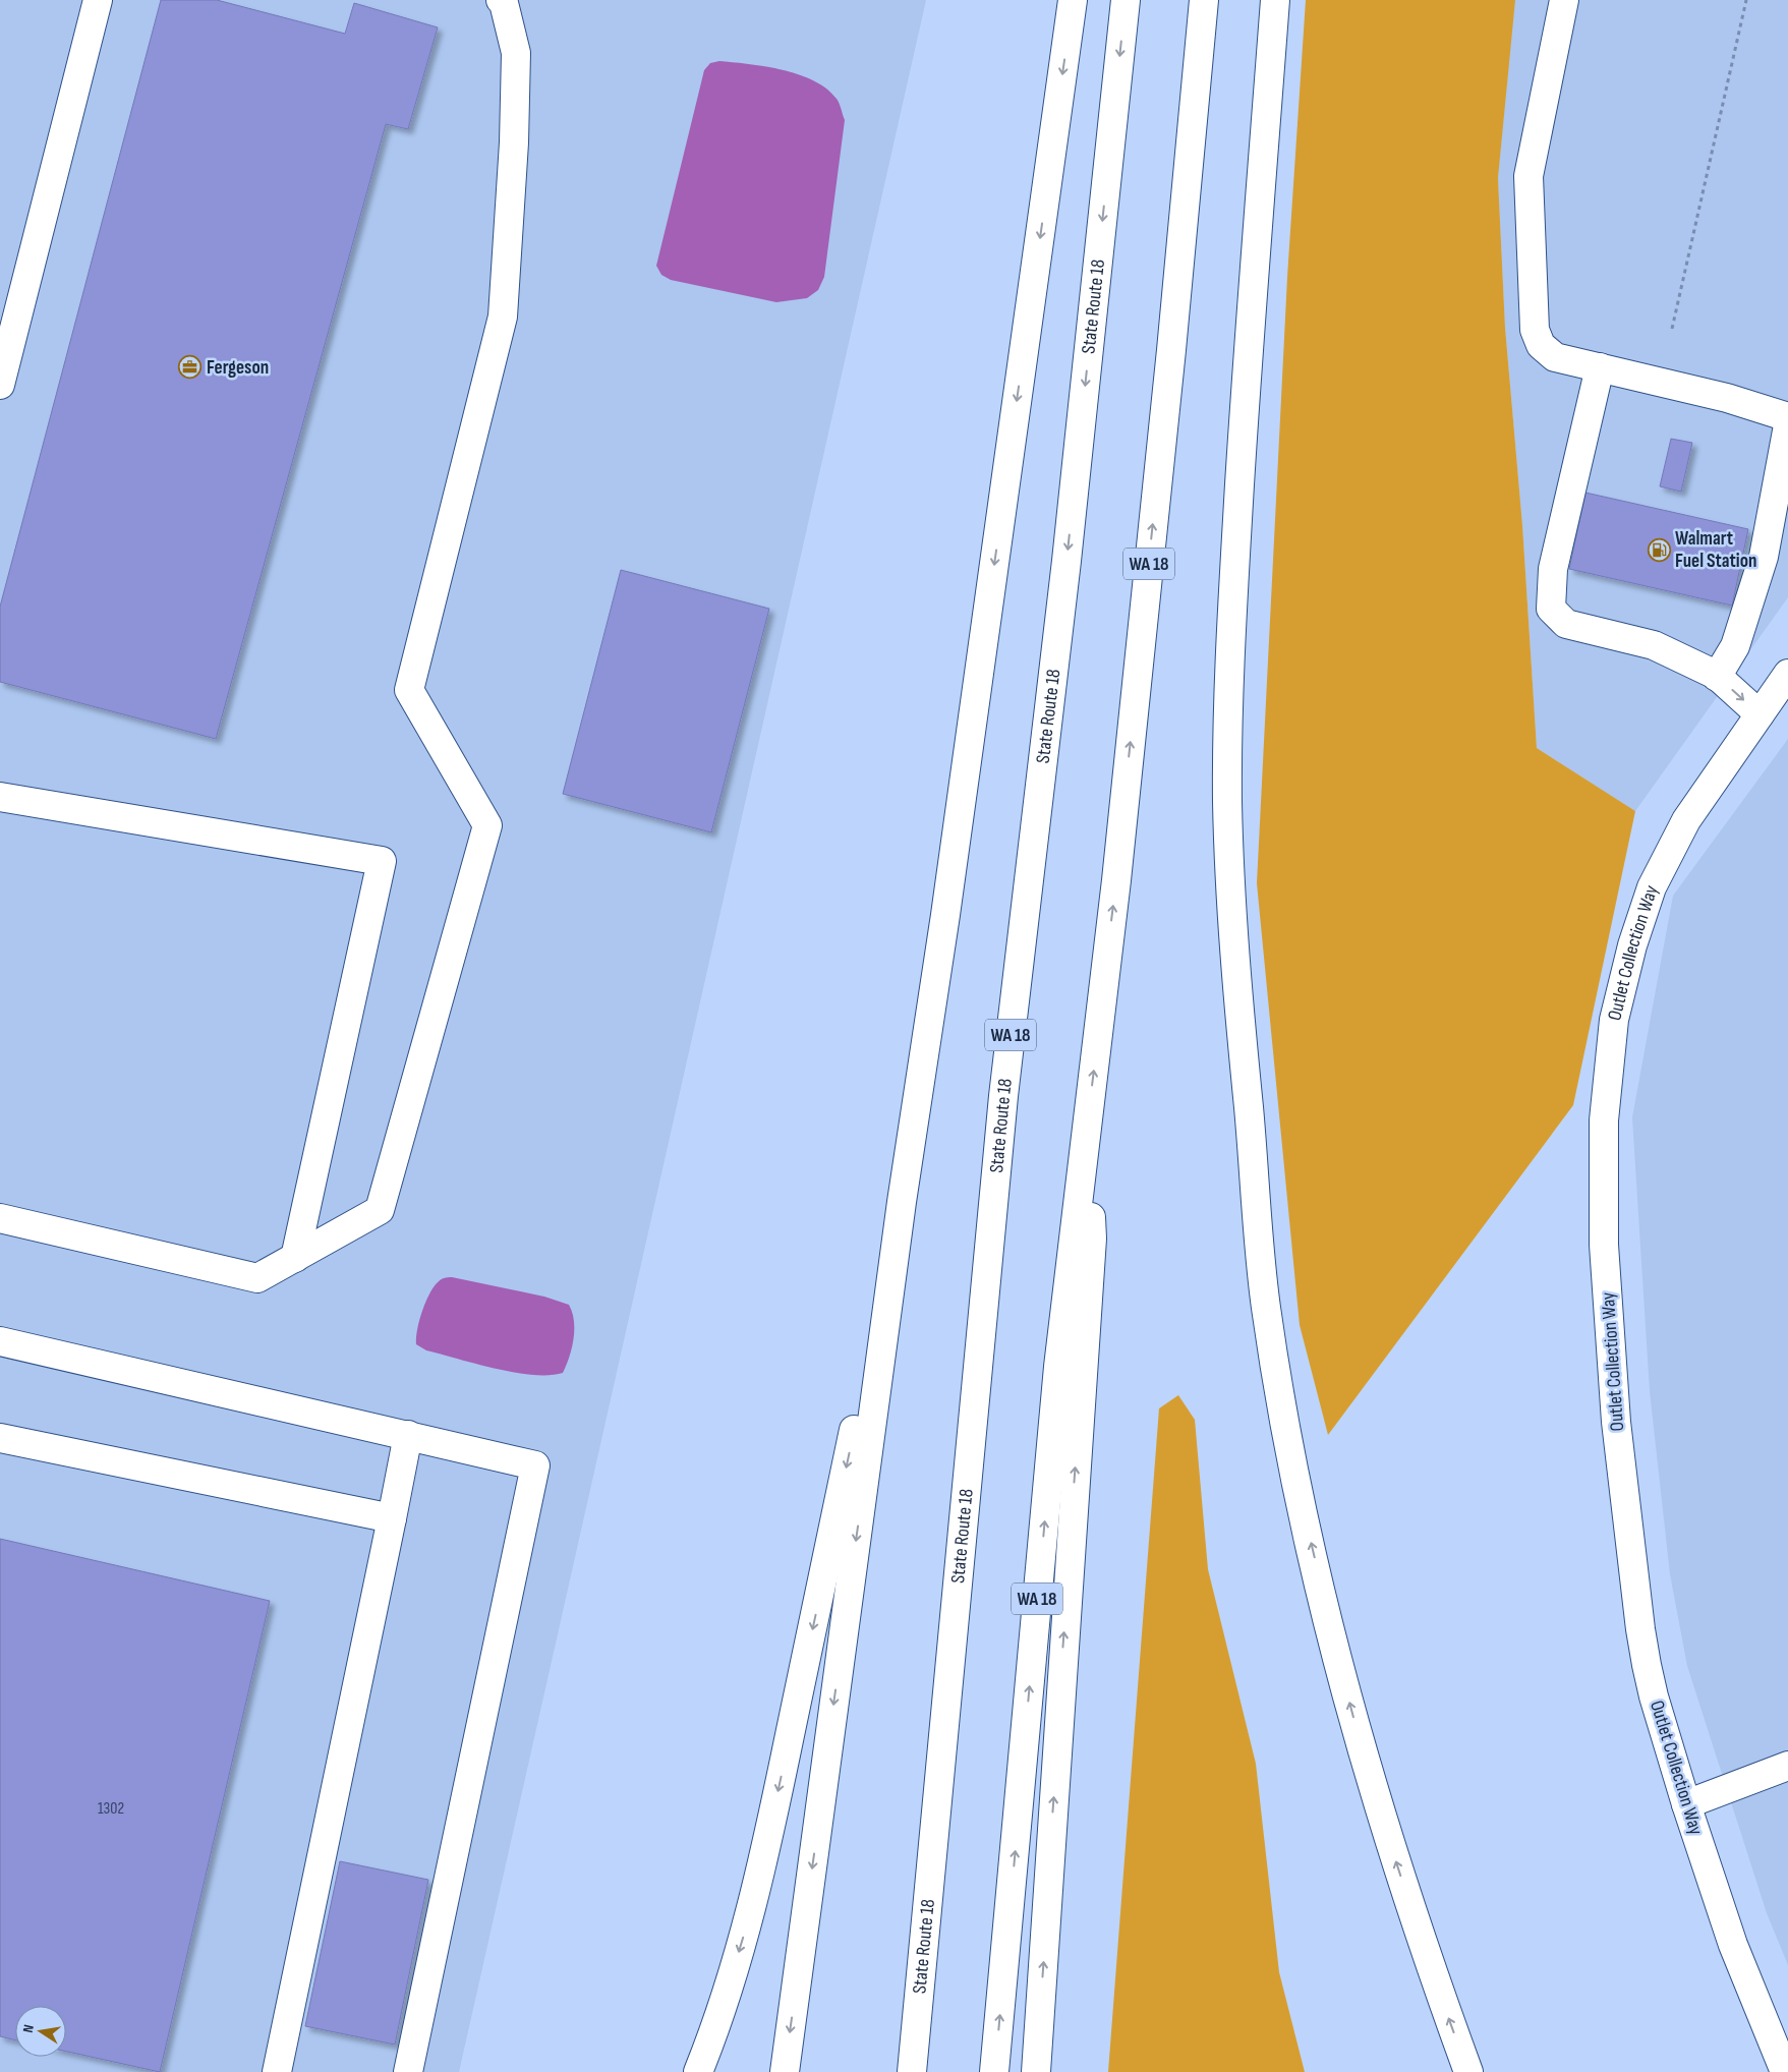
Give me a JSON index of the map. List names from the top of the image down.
{
  "streets": {
    "main road": ["State Route 18", "WA 18", "Outlet Collection Way"]
  },
  "places": {
    "office": ["Fergeson"],
    "fuel station": ["Walmart Fuel Station"]
  },
  "house_numbers": ["1302"],
  "north": "left"
}
